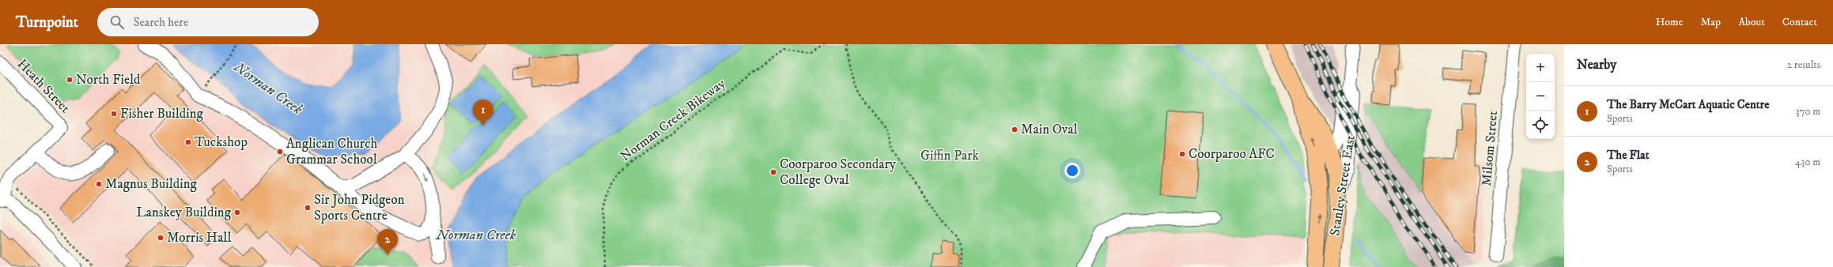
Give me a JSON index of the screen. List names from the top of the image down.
{
  "streets": {
    "main road": ["Stanley Street East"],
    "street": ["Heath Street", "Milsom Street"],
    "path": ["Norman Creek Bikeway"]
  },
  "water": ["Norman Creek"],
  "parks": ["Giffin Park"],
  "places": [
    "North Field",
    "Fisher Building",
    "Main Oval",
    "Tuckshop",
    "Anglican Church Grammar School",
    "Coorparoo AFC",
    "Coorparoo Secondary College Oval",
    "Magnus Building",
    "Sir John Pidgeon Sports Centre",
    "Lanskey Building",
    "Morris Hall"
  ],
  "page": {
    "header": "Turnpoint",
    "search": "Search here",
    "nav": [
      "Home",
      "Map",
      "About",
      "Contact"
    ],
    "heading": ["Nearby", "2 results"],
    "map_buttons": ["+", "−"],
    "list": [
      {
        "mark": "1",
        "name": "The Barry McCart Aquatic Centre",
        "note": "Sports",
        "value": "370 m"
      },
      {
        "mark": "2",
        "name": "The Flat",
        "note": "Sports",
        "value": "430 m"
      }
    ],
    "pins": ["1", "2"]
  }
}
